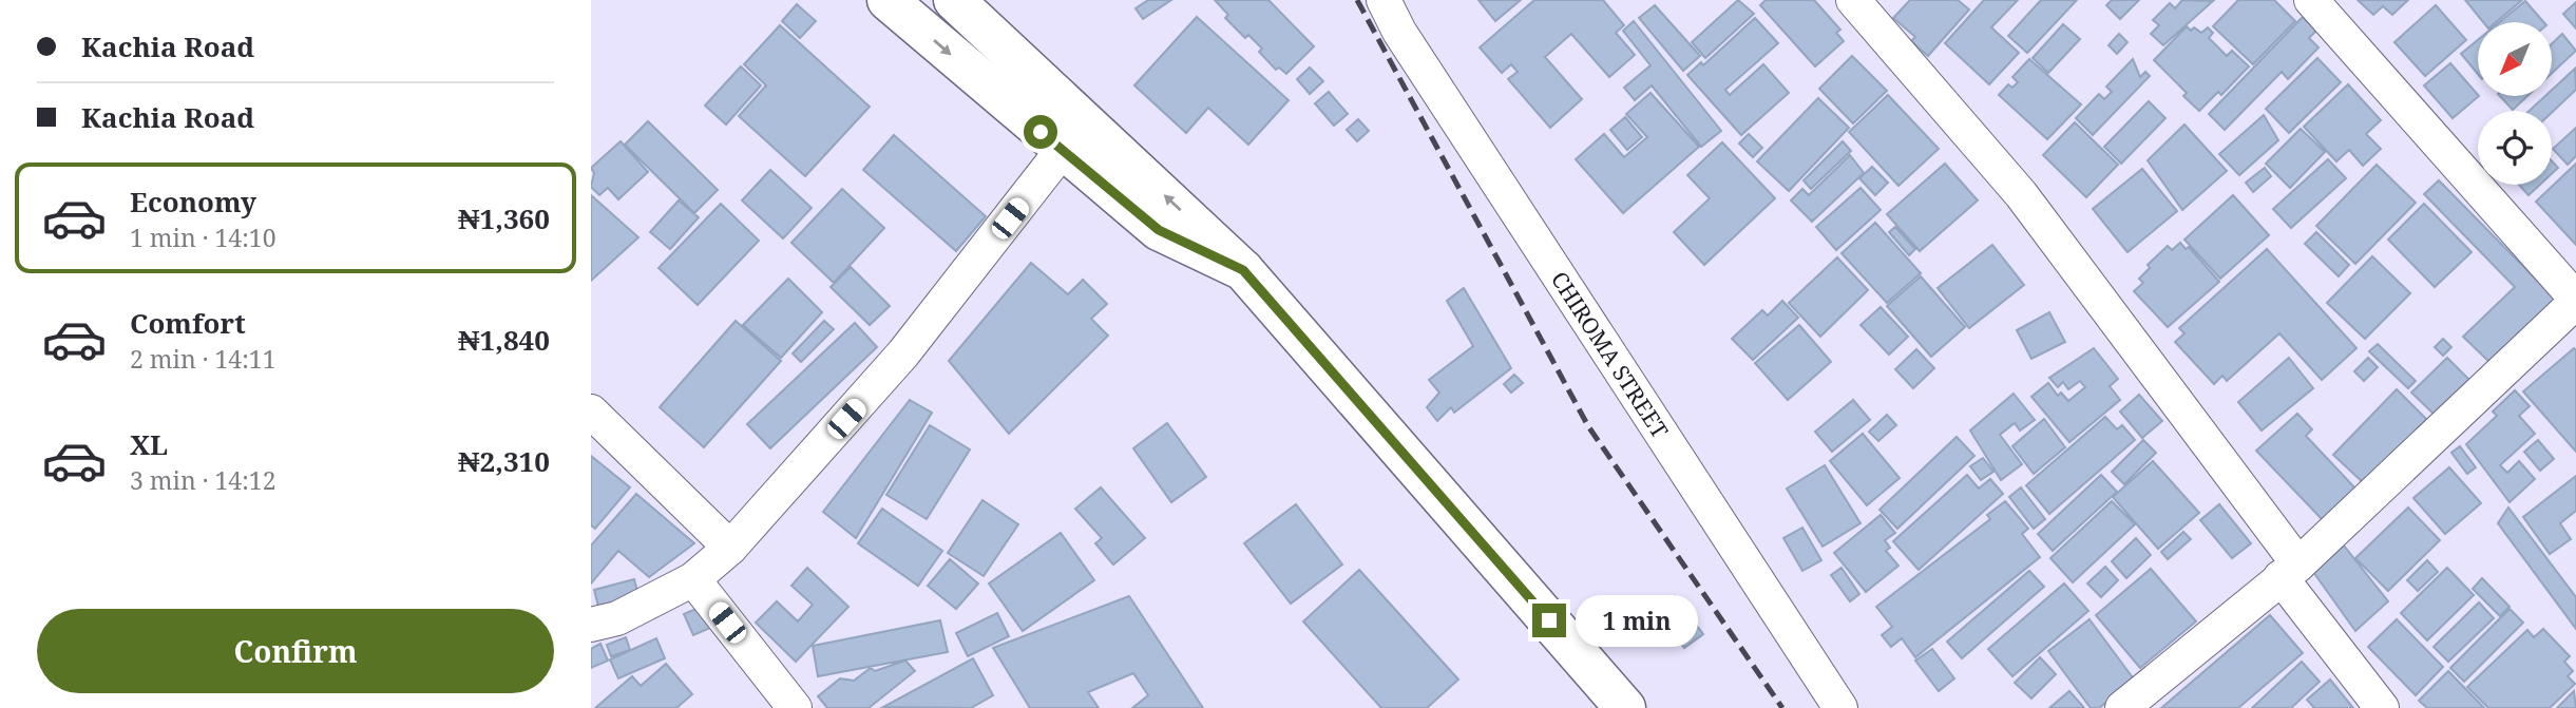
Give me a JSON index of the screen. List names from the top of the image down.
{
  "streets": {
    "street": ["CHIROMA STREET"]
  },
  "north": "bottom left",
  "page": {
    "banner": ["Kachia Road", "Kachia Road"],
    "list": [
      {
        "name": "Economy",
        "note": "1 min · 14:10",
        "value": "₦1,360"
      },
      {
        "name": "Comfort",
        "note": "2 min · 14:11",
        "value": "₦1,840"
      },
      {
        "name": "XL",
        "note": "3 min · 14:12",
        "value": "₦2,310"
      }
    ],
    "buttons": "Confirm",
    "bubble": "1 min"
  }
}
